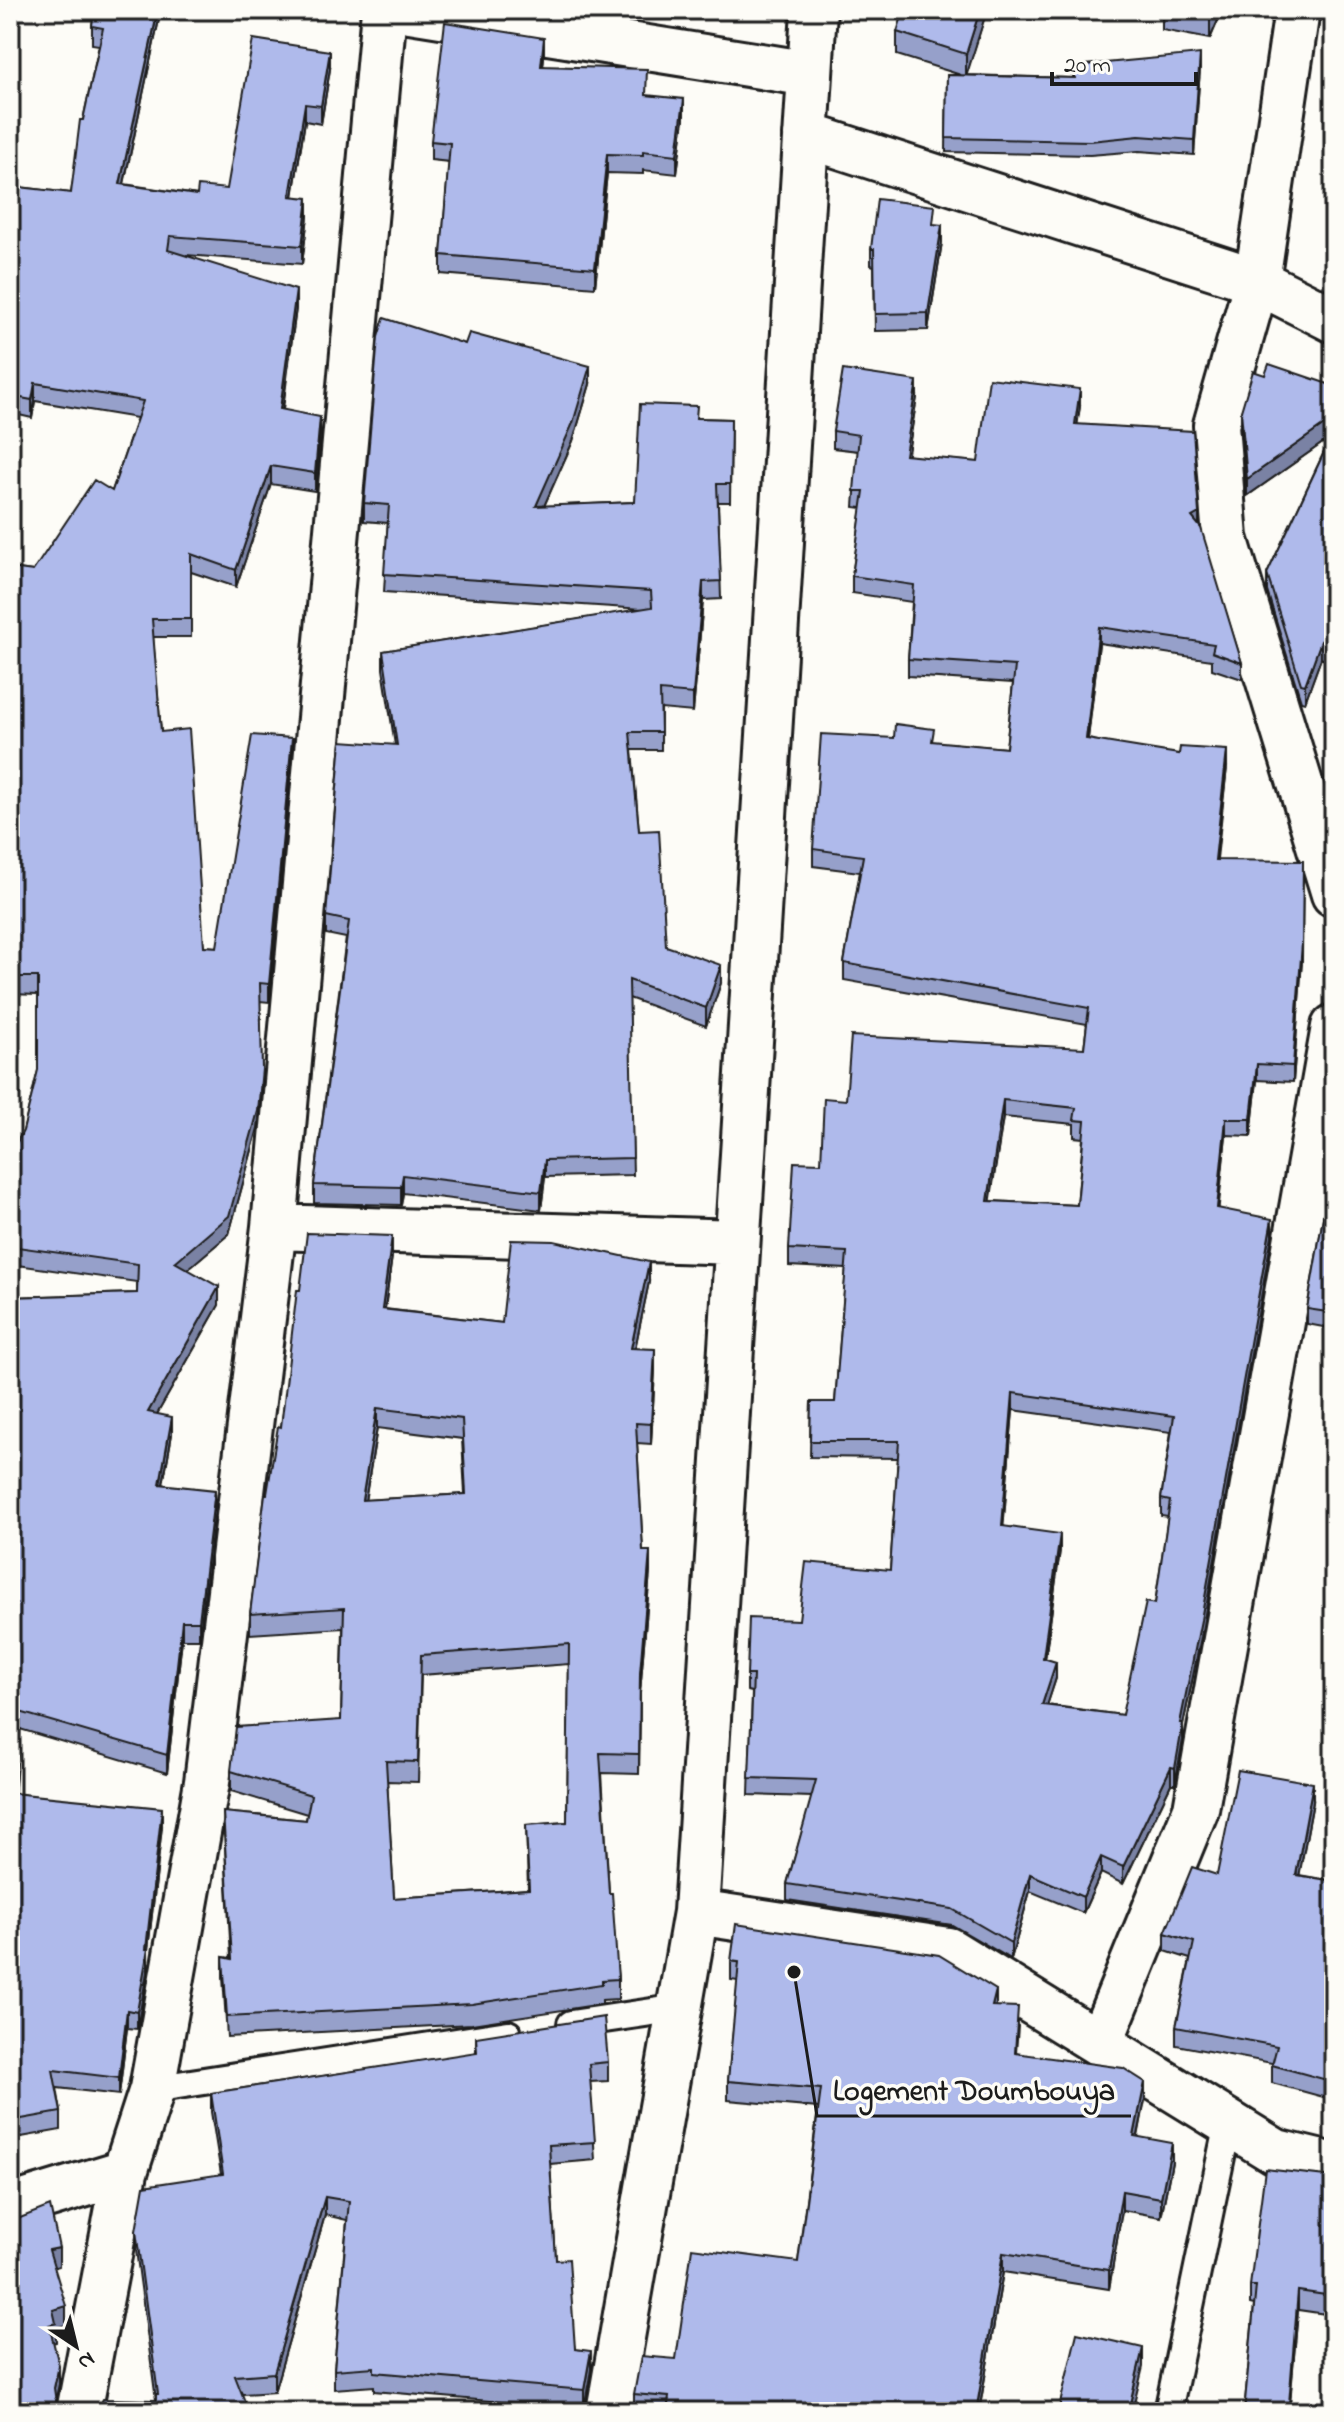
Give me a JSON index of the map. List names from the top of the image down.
{
  "places": ["Logement Doumbouya"],
  "scale_bar": "20 m",
  "north": "bottom right"
}
